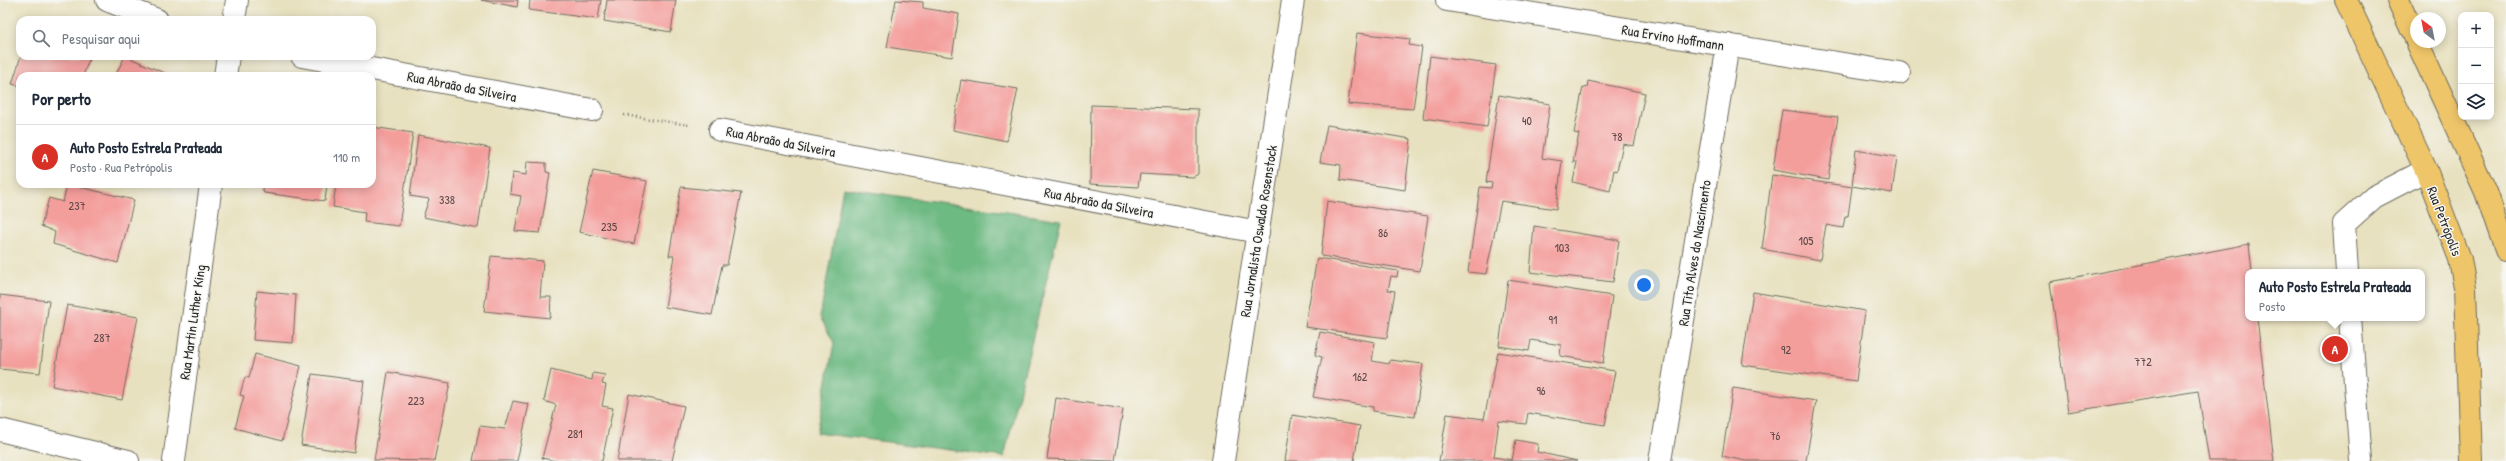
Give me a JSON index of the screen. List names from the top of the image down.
{
  "streets": {
    "main road": ["Rua Petrópolis"],
    "street": [
      "Rua Ervino Hoffmann",
      "Rua Abraão da Silveira",
      "Rua Jornalista Oswaldo Rosenstock",
      "Rua Tito Alves do Nascimento",
      "Rua Martin Luther King"
    ]
  },
  "crossings": [
    ["Rua Ervino Hoffmann", "Rua Tito Alves do Nascimento"],
    ["Rua Abraão da Silveira", "Rua Jornalista Oswaldo Rosenstock"]
  ],
  "house_numbers": [
    "40",
    "78",
    "338",
    "237",
    "235",
    "86",
    "105",
    "103",
    "91",
    "287",
    "92",
    "772",
    "162",
    "96",
    "223",
    "281",
    "76"
  ],
  "north": "top left",
  "page": {
    "map_buttons": ["+", "−"],
    "search": "Pesquisar aqui",
    "heading": "Por perto",
    "list": [
      {
        "mark": "A",
        "name": "Auto Posto Estrela Prateada",
        "note": "Posto · Rua Petrópolis",
        "value": "110 m"
      }
    ],
    "popup": ["Auto Posto Estrela Prateada", "Posto"],
    "pins": "A"
  }
}
